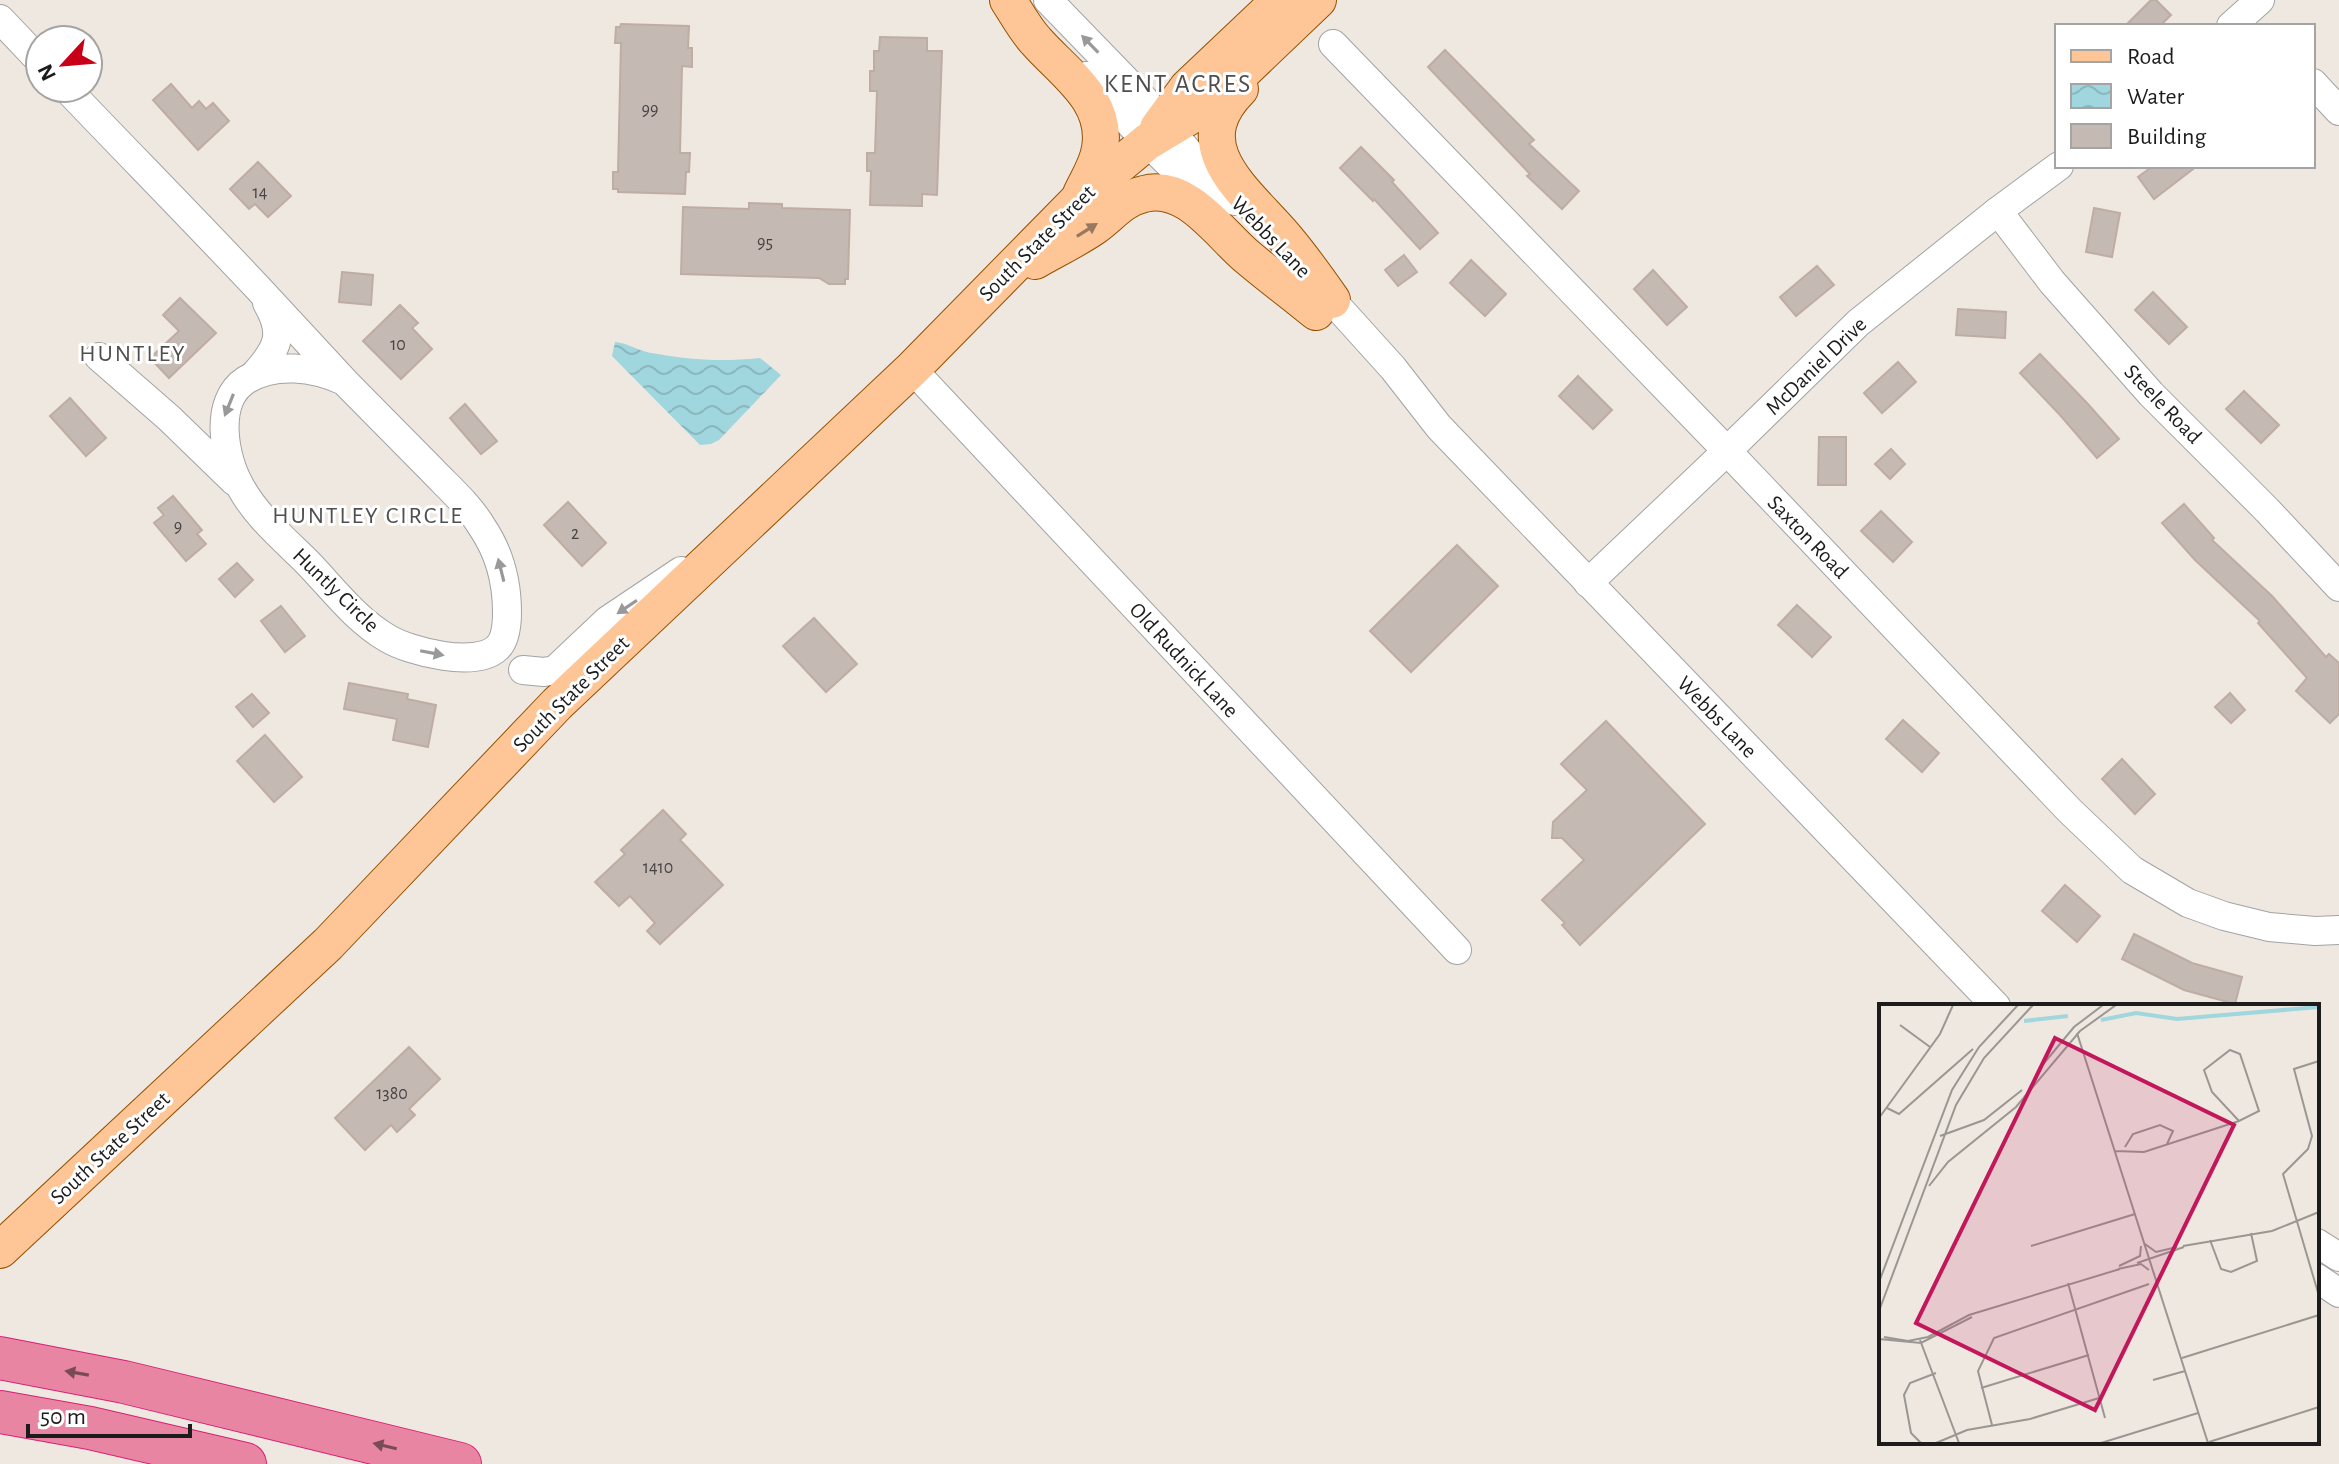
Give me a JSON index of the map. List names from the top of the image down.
{
  "streets": {
    "main road": ["South State Street"],
    "street": [
      "Webbs Lane",
      "McDaniel Drive",
      "Steele Road",
      "Saxton Road",
      "Huntly Circle",
      "Old Rudnick Lane"
    ]
  },
  "crossings": [
    ["Webbs Lane", "South State Street"],
    ["Webbs Lane", "McDaniel Drive"],
    ["South State Street", "Old Rudnick Lane"],
    ["McDaniel Drive", "Steele Road"],
    ["McDaniel Drive", "Saxton Road"]
  ],
  "districts": ["KENT ACRES", "HUNTLEY", "HUNTLEY CIRCLE"],
  "house_numbers": [
    "99",
    "14",
    "95",
    "10",
    "9",
    "2",
    "1410",
    "1380"
  ],
  "legend": ["Road", "Water", "Building"],
  "scale_bar": "50 m",
  "north": "bottom left"
}
